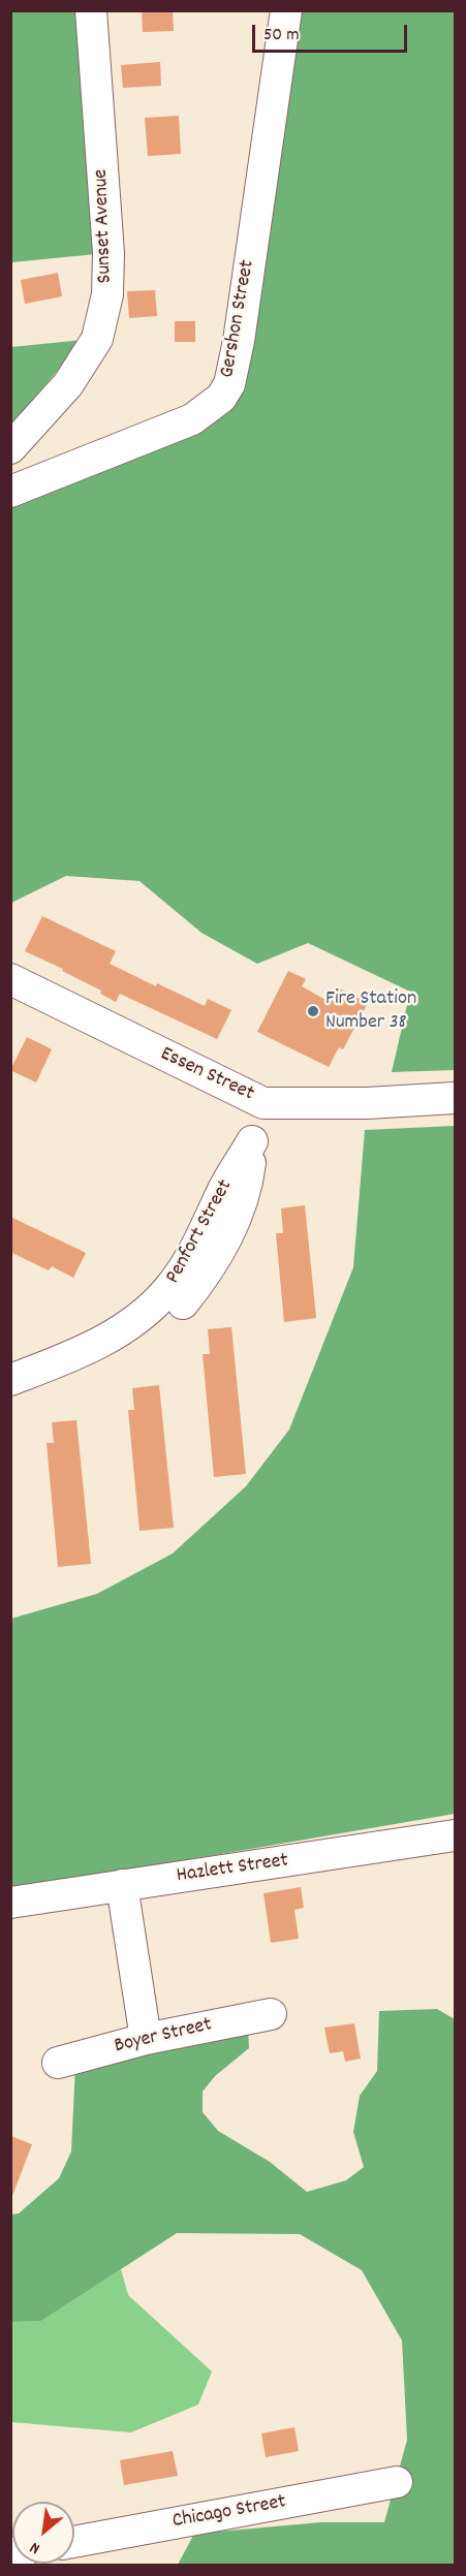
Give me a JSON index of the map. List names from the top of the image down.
{
  "streets": {
    "street": [
      "Sunset Avenue",
      "Gershon Street",
      "Essen Street",
      "Penfort Street",
      "Hazlett Street",
      "Boyer Street",
      "Chicago Street"
    ]
  },
  "crossings": [
    ["Essen Street", "Penfort Street"]
  ],
  "places": ["Fire Station Number 38"],
  "scale_bar": "50 m",
  "north": "bottom left"
}
